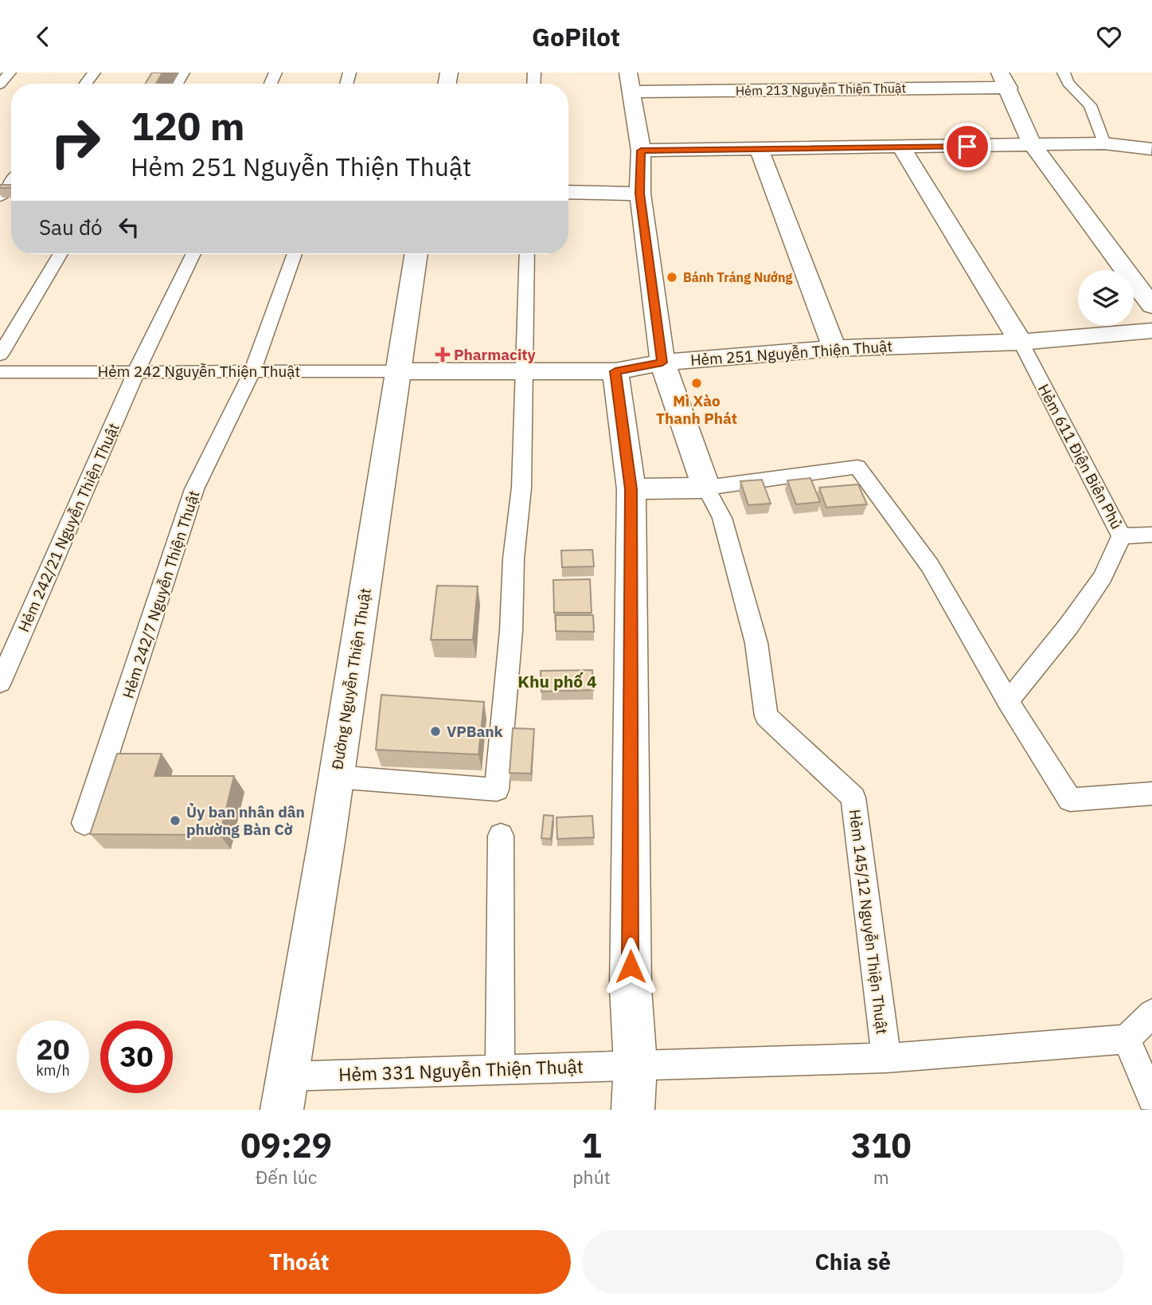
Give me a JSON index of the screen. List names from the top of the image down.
{
  "streets": {
    "street": [
      "Hẻm 213 Nguyễn Thiện Thuật",
      "Hẻm 251 Nguyễn Thiện Thuật",
      "Hẻm 611 Ðiện Biên Phủ",
      "Đường Nguyễn Thiện Thuật",
      "Hẻm 145/12 Nguyễn Thiện Thuật"
    ],
    "lane": [
      "Hẻm 242 Nguyễn Thiện Thuật",
      "Hẻm 242/21 Nguyễn Thiện Thuật",
      "Hẻm 242/7 Nguyễn Thiện Thuật",
      "Hẻm 331 Nguyễn Thiện Thuật"
    ]
  },
  "crossings": [
    ["Hẻm 213 Nguyễn Thiện Thuật", "Hẻm 145/12 Nguyễn Thiện Thuật"],
    ["Hẻm 251 Nguyễn Thiện Thuật", "Hẻm 242 Nguyễn Thiện Thuật"],
    ["Hẻm 251 Nguyễn Thiện Thuật", "Hẻm 611 Ðiện Biên Phủ"],
    ["Hẻm 251 Nguyễn Thiện Thuật", "Đường Nguyễn Thiện Thuật"],
    ["Hẻm 251 Nguyễn Thiện Thuật", "Hẻm 145/12 Nguyễn Thiện Thuật"],
    ["Hẻm 242 Nguyễn Thiện Thuật", "Hẻm 242/21 Nguyễn Thiện Thuật"],
    ["Hẻm 242 Nguyễn Thiện Thuật", "Hẻm 242/7 Nguyễn Thiện Thuật"],
    ["Hẻm 242 Nguyễn Thiện Thuật", "Đường Nguyễn Thiện Thuật"],
    ["Đường Nguyễn Thiện Thuật", "Hẻm 331 Nguyễn Thiện Thuật"],
    ["Hẻm 145/12 Nguyễn Thiện Thuật", "Hẻm 331 Nguyễn Thiện Thuật"]
  ],
  "districts": ["Khu phố 4"],
  "places": {
    "other": [
      "Bánh Tráng Nướng",
      "Mì Xào Thanh Phát",
      "VPBank",
      "Ủy ban nhân dân phường Bàn Cờ"
    ],
    "health": ["Pharmacity"]
  },
  "page": {
    "header": "GoPilot",
    "turn": ["120 m", "Hẻm 251 Nguyễn Thiện Thuật"],
    "then": "Sau đó",
    "speed": "20 km/h",
    "limit": "30",
    "eta": [
      "09:29",
      "Đến lúc",
      "1",
      "phút",
      "310",
      "m"
    ],
    "buttons": ["Thoát", "Chia sẻ"]
  }
}
